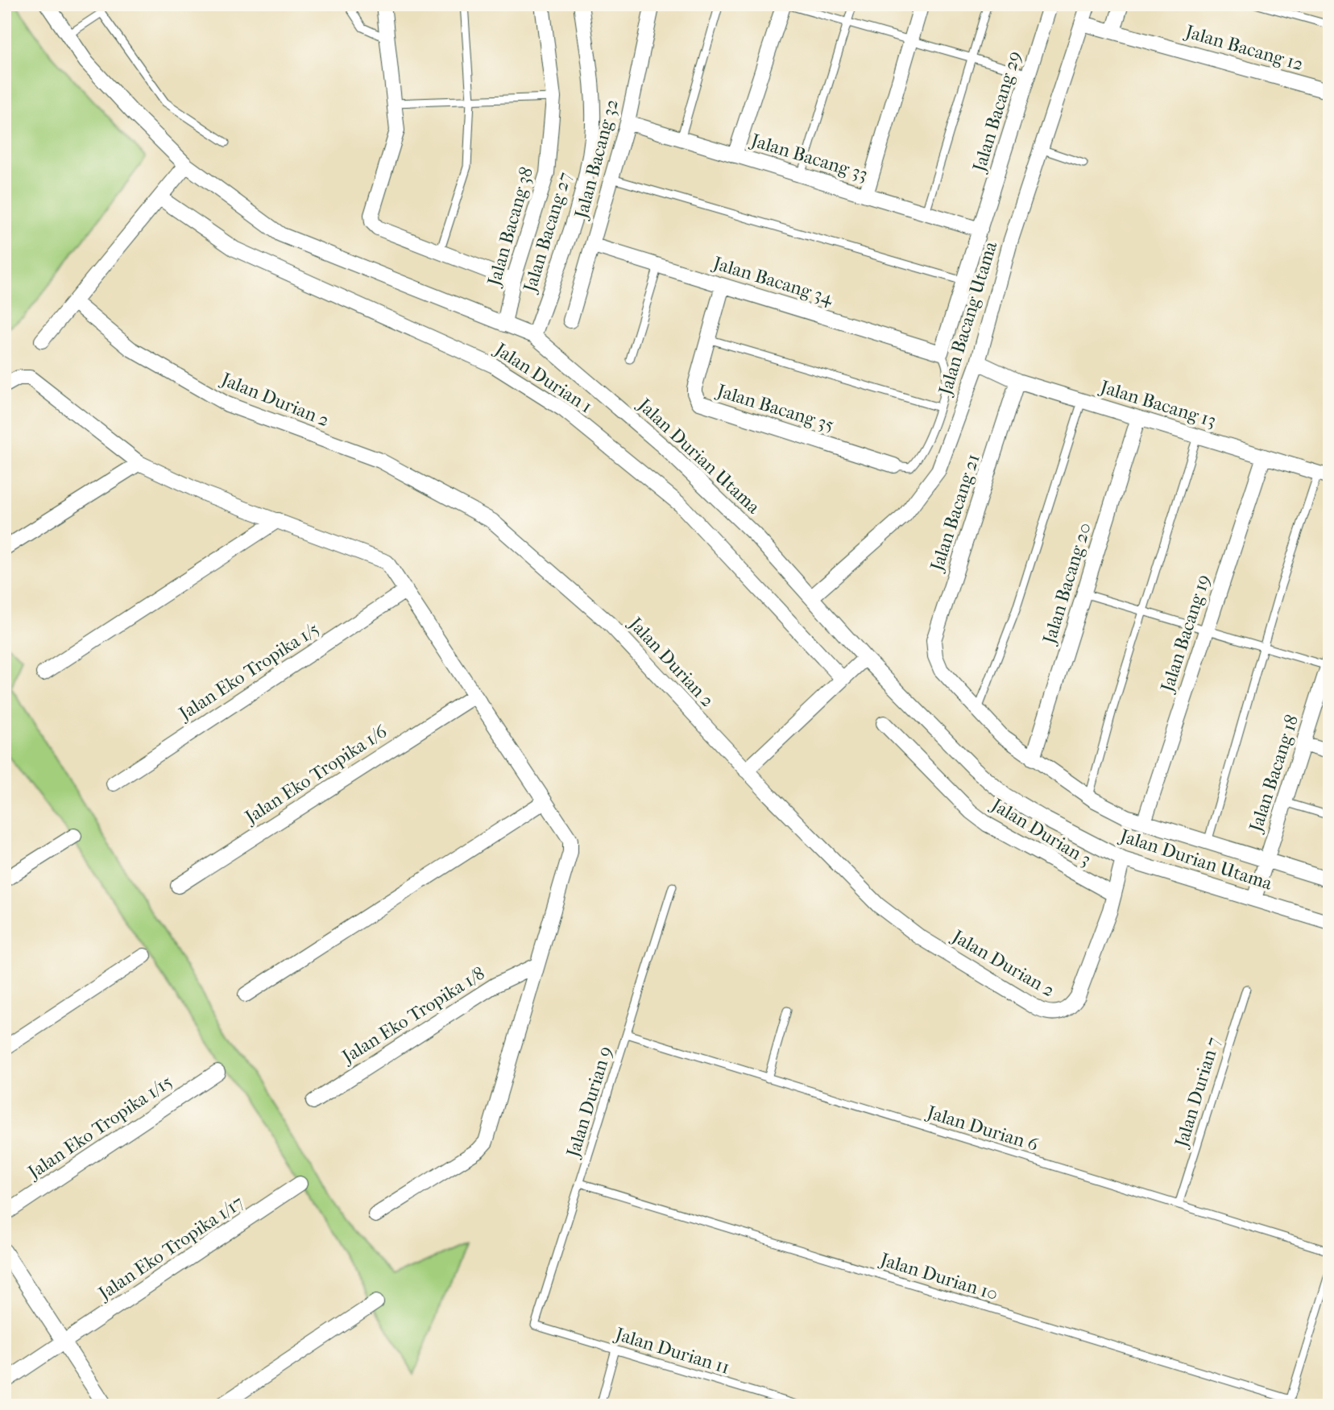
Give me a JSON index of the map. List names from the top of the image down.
{
  "streets": {
    "street": [
      "Jalan Bacang 12",
      "Jalan Bacang 29",
      "Jalan Bacang 33",
      "Jalan Bacang 32",
      "Jalan Bacang 38",
      "Jalan Bacang 27",
      "Jalan Bacang 34",
      "Jalan Bacang Utama",
      "Jalan Durian 1",
      "Jalan Durian 2",
      "Jalan Bacang 13",
      "Jalan Bacang 35",
      "Jalan Durian Utama",
      "Jalan Bacang 21",
      "Jalan Bacang 20",
      "Jalan Bacang 19",
      "Jalan Eko Tropika 1/5",
      "Jalan Bacang 18",
      "Jalan Eko Tropika 1/6",
      "Jalan Durian 3",
      "Jalan Eko Tropika 1/8",
      "Jalan Eko Tropika 1/15",
      "Jalan Eko Tropika 1/17"
    ],
    "lane": [
      "Jalan Durian 7",
      "Jalan Durian 9",
      "Jalan Durian 6",
      "Jalan Durian 10",
      "Jalan Durian 11"
    ]
  },
  "crossings": [
    ["Jalan Bacang 12", "Jalan Bacang Utama"],
    ["Jalan Bacang 29", "Jalan Bacang 33"],
    ["Jalan Bacang 29", "Jalan Bacang 34"],
    ["Jalan Bacang 33", "Jalan Bacang 32"],
    ["Jalan Bacang 32", "Jalan Bacang 34"],
    ["Jalan Bacang 38", "Jalan Durian Utama"],
    ["Jalan Bacang 27", "Jalan Durian Utama"],
    ["Jalan Bacang 34", "Jalan Bacang 35"],
    ["Jalan Bacang Utama", "Jalan Bacang 13"],
    ["Jalan Bacang Utama", "Jalan Durian Utama"],
    ["Jalan Durian 2", "Jalan Durian Utama"],
    ["Jalan Durian 2", "Jalan Durian 3"],
    ["Jalan Bacang 13", "Jalan Bacang 21"],
    ["Jalan Bacang 13", "Jalan Bacang 20"],
    ["Jalan Bacang 13", "Jalan Bacang 19"],
    ["Jalan Durian Utama", "Jalan Bacang 18"],
    ["Jalan Durian 7", "Jalan Durian 6"],
    ["Jalan Durian 9", "Jalan Durian 6"],
    ["Jalan Durian 9", "Jalan Durian 10"],
    ["Jalan Durian 9", "Jalan Durian 11"]
  ]
}
